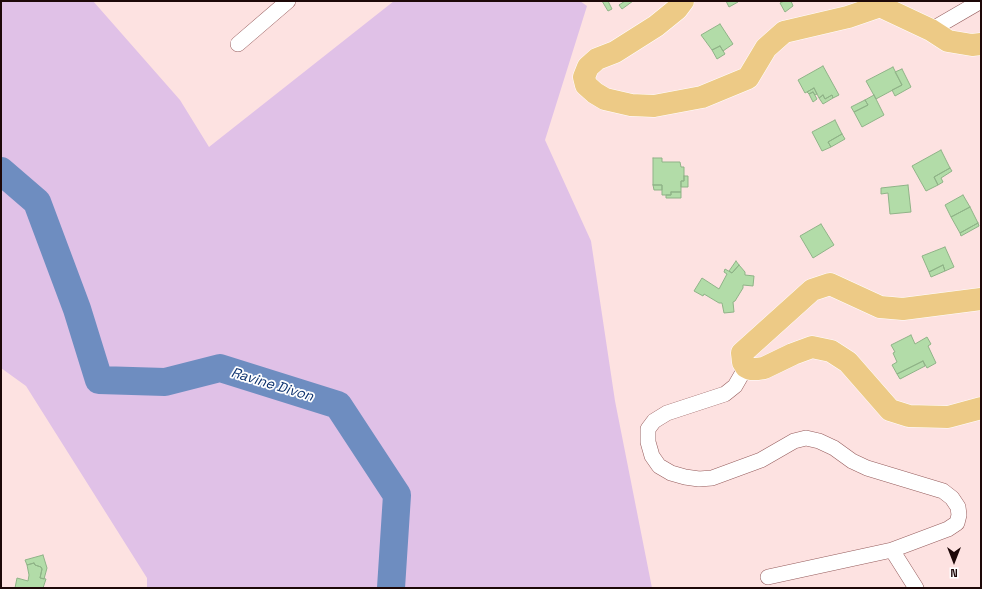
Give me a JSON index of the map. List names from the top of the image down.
{
  "water": ["Ravine Divon"],
  "north": "bottom"
}
